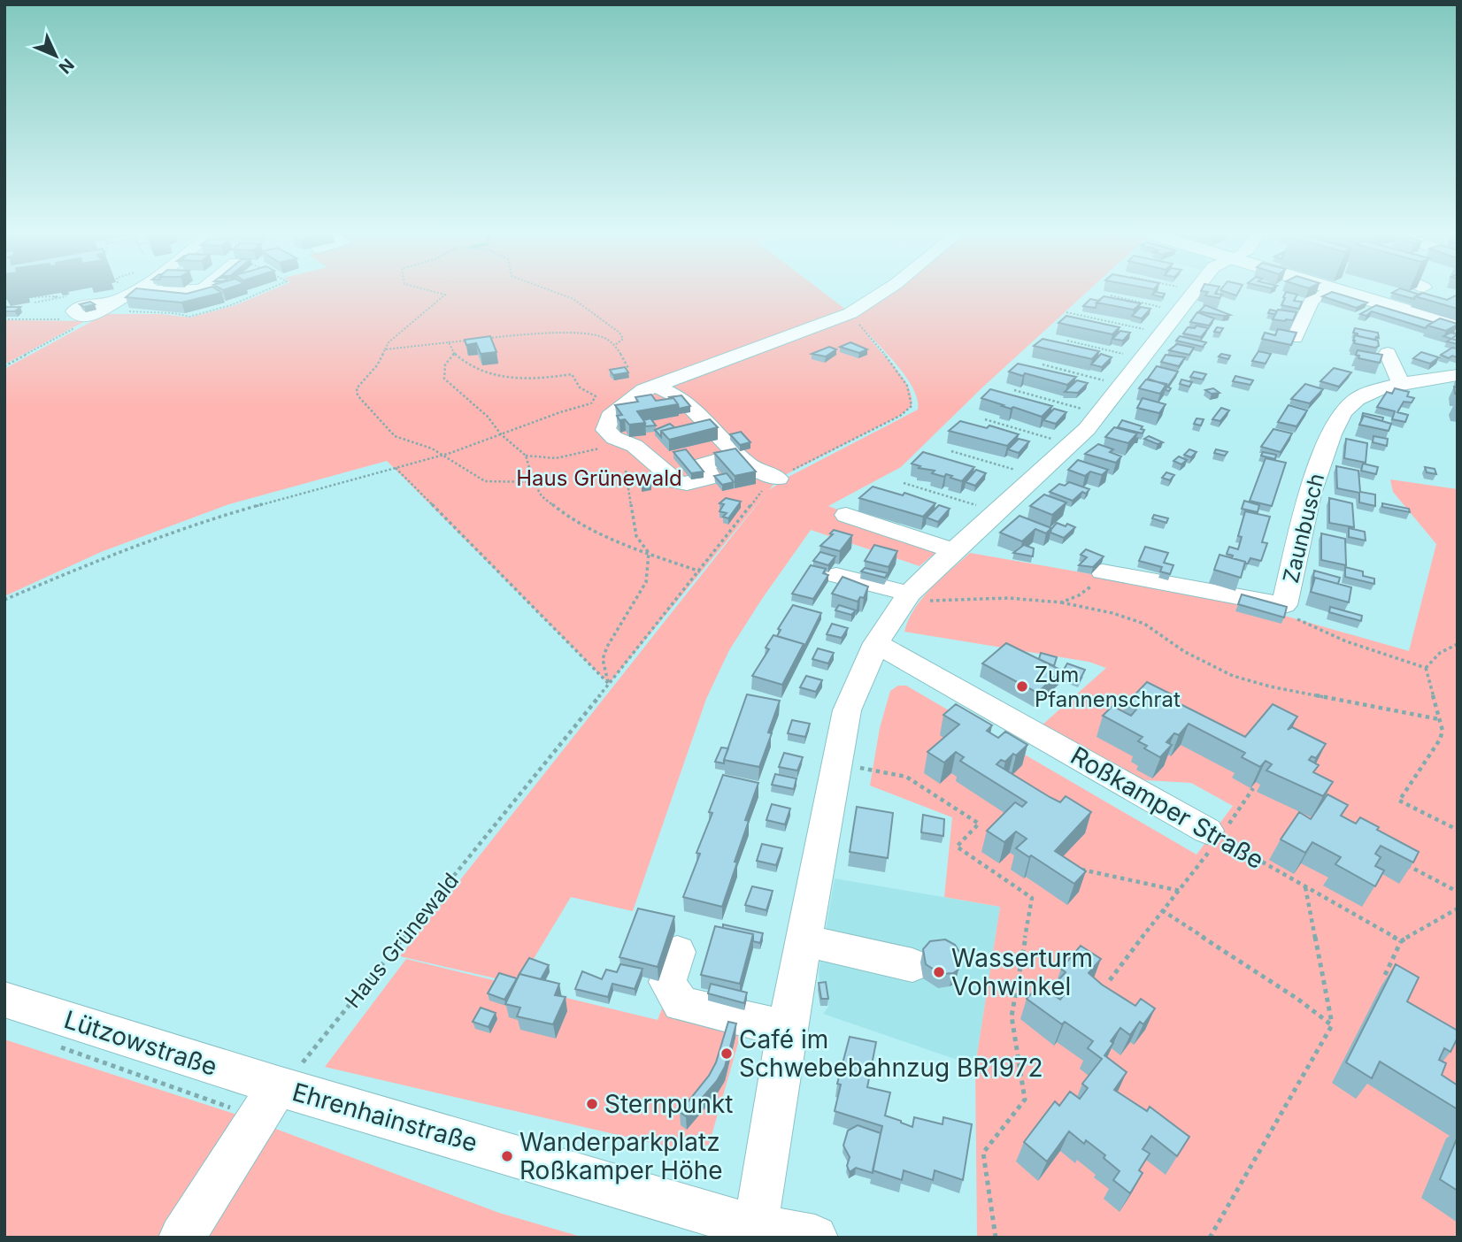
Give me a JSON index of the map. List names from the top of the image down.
{
  "streets": {
    "street": [
      "Zaunbusch",
      "Roßkamper Straße",
      "Lützowstraße",
      "Ehrenhainstraße"
    ],
    "path": ["Haus Grünewald"]
  },
  "crossings": [
    ["Haus Grünewald", "Lützowstraße"],
    ["Haus Grünewald", "Ehrenhainstraße"],
    ["Lützowstraße", "Ehrenhainstraße"]
  ],
  "parks": ["Haus Grünewald"],
  "places": [
    "Zum Pfannenschrat",
    "Wasserturm Vohwinkel",
    "Café im Schwebebahnzug BR1972",
    "Sternpunkt",
    "Wanderparkplatz Roßkamper Höhe"
  ],
  "north": "bottom right"
}
